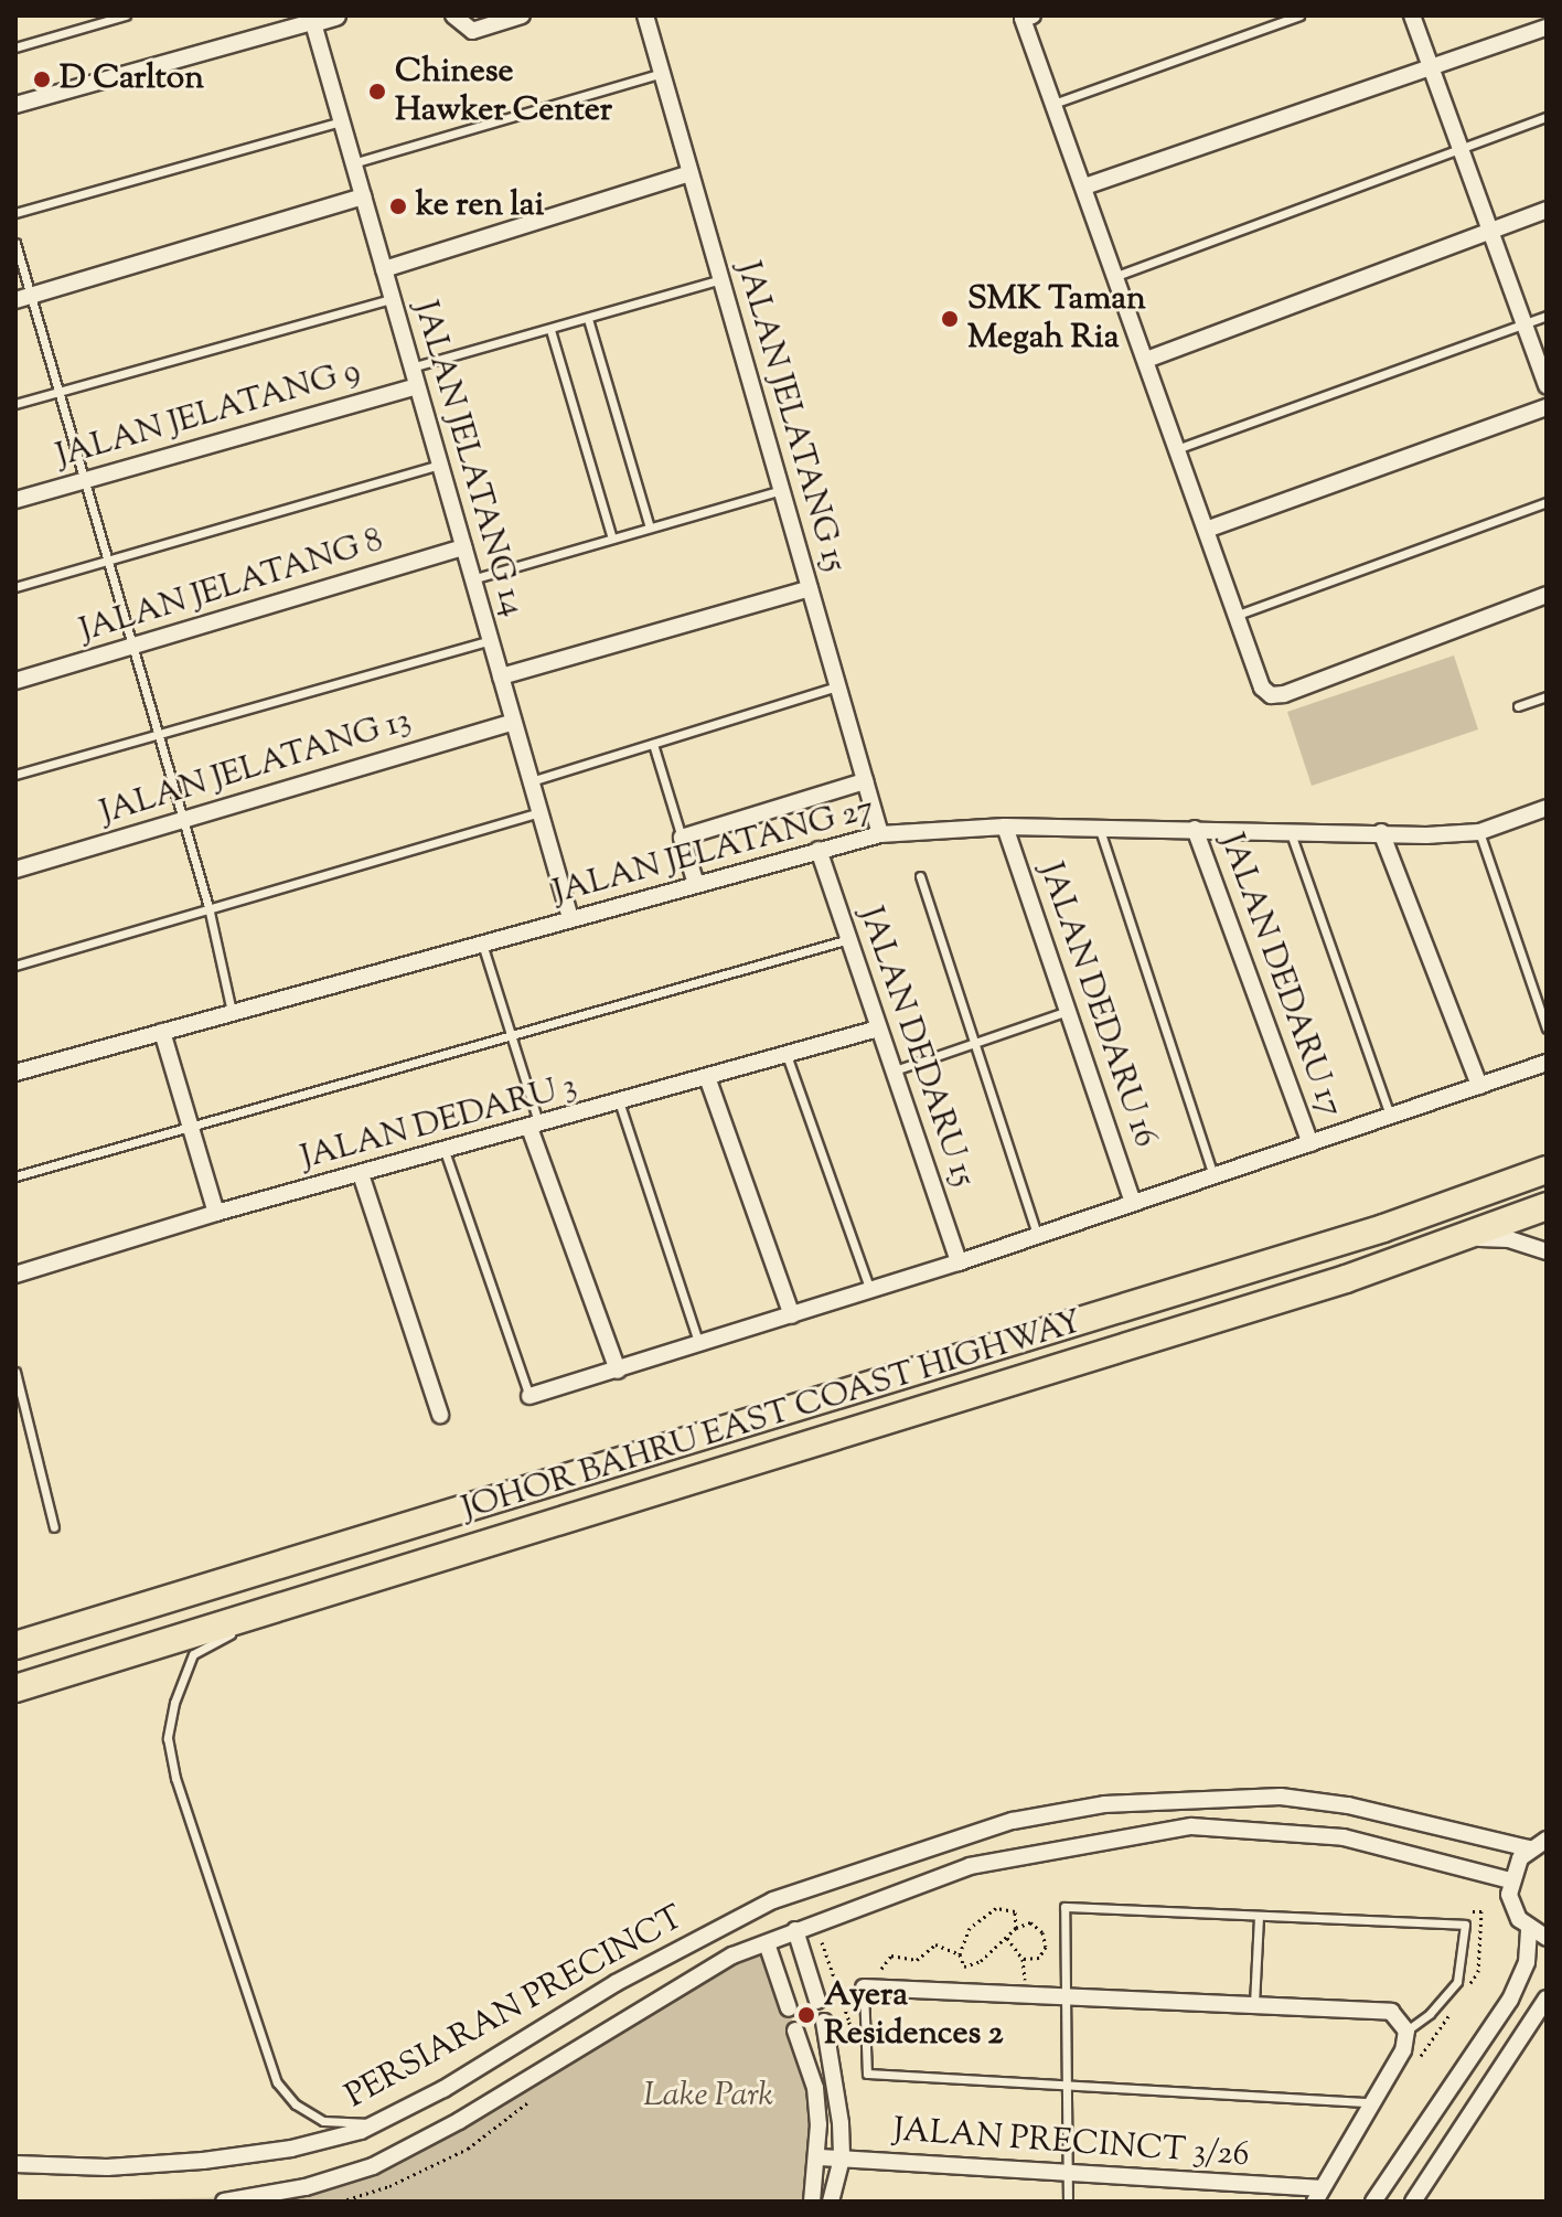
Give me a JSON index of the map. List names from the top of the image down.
{
  "streets": {
    "highway": ["JOHOR BAHRU EAST COAST HIGHWAY"],
    "street": [
      "JALAN JELATANG 9",
      "JALAN JELATANG 15",
      "JALAN JELATANG 14",
      "JALAN JELATANG 8",
      "JALAN JELATANG 13",
      "JALAN JELATANG 27",
      "JALAN DEDARU 17",
      "JALAN DEDARU 16",
      "JALAN DEDARU 15",
      "JALAN DEDARU 3",
      "PERSIARAN PRECINCT",
      "JALAN PRECINCT 3/26"
    ]
  },
  "crossings": [
    ["JALAN JELATANG 9", "JALAN JELATANG 14"],
    ["JALAN JELATANG 15", "JALAN JELATANG 27"],
    ["JALAN JELATANG 14", "JALAN JELATANG 8"],
    ["JALAN JELATANG 14", "JALAN JELATANG 13"],
    ["JALAN JELATANG 14", "JALAN JELATANG 27"],
    ["JALAN JELATANG 27", "JALAN DEDARU 17"],
    ["JALAN JELATANG 27", "JALAN DEDARU 16"],
    ["JALAN JELATANG 27", "JALAN DEDARU 15"],
    ["JALAN DEDARU 15", "JALAN DEDARU 3"]
  ],
  "parks": ["Lake Park"],
  "places": [
    "D Carlton",
    "Chinese Hawker Center",
    "ke ren lai",
    "SMK Taman Megah Ria",
    "Ayera Residences 2"
  ]
}
